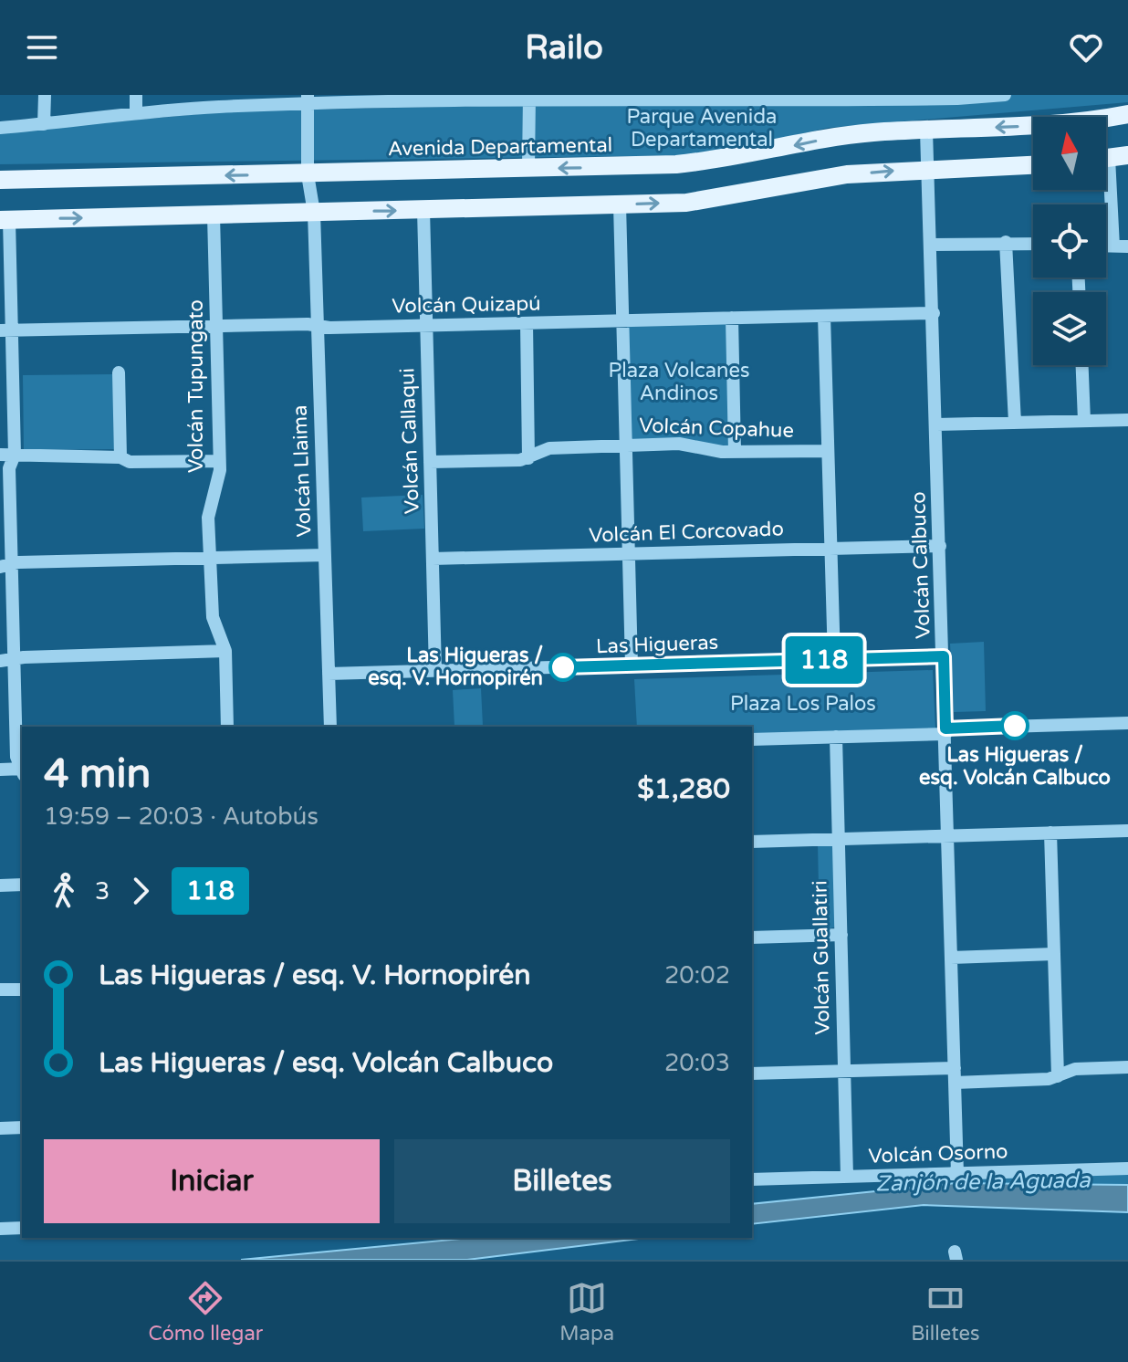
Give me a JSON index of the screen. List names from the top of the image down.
{
  "streets": {
    "main road": ["Avenida Departamental"],
    "street": [
      "Volcán Quizapú",
      "Volcán Tupungato",
      "Volcán Copahue",
      "Volcán Callaqui",
      "Volcán Llaima",
      "Volcán El Corcovado",
      "Volcán Calbuco",
      "Las Higueras",
      "Volcán Guallatiri",
      "Volcán Osorno"
    ]
  },
  "crossings": [
    ["Avenida Departamental", "Volcán Llaima"],
    ["Avenida Departamental", "Volcán Calbuco"],
    ["Volcán Quizapú", "Volcán Tupungato"],
    ["Volcán Quizapú", "Volcán Callaqui"],
    ["Volcán Quizapú", "Volcán Llaima"],
    ["Volcán Quizapú", "Volcán Calbuco"],
    ["Volcán Copahue", "Volcán Callaqui"],
    ["Volcán Callaqui", "Volcán El Corcovado"],
    ["Volcán Callaqui", "Las Higueras"],
    ["Volcán Llaima", "Las Higueras"],
    ["Volcán El Corcovado", "Volcán Calbuco"],
    ["Volcán Calbuco", "Las Higueras"],
    ["Volcán Calbuco", "Volcán Osorno"],
    ["Volcán Guallatiri", "Volcán Osorno"]
  ],
  "water": ["Zanjón de la Aguada"],
  "parks": ["Parque Avenida Departamental", "Plaza Volcanes Andinos", "Plaza Los Palos"],
  "places": ["Las Higueras / esq. V. Hornopirén", "Las Higueras / esq. Volcán Calbuco"],
  "lines": ["bus line 118"],
  "north": "top",
  "page": {
    "header": "Railo",
    "on_map": "118",
    "heading": ["4 min", "19:59 – 20:03 · Autobús", "$1,280"],
    "legs": ["3", "118"],
    "list": [
      {
        "name": "Las Higueras / esq. V. Hornopirén",
        "value": "20:02"
      },
      {
        "name": "Las Higueras / esq. Volcán Calbuco",
        "value": "20:03"
      }
    ],
    "buttons": ["Iniciar", "Billetes"],
    "tabs": ["Cómo llegar", "Mapa", "Billetes"]
  }
}
